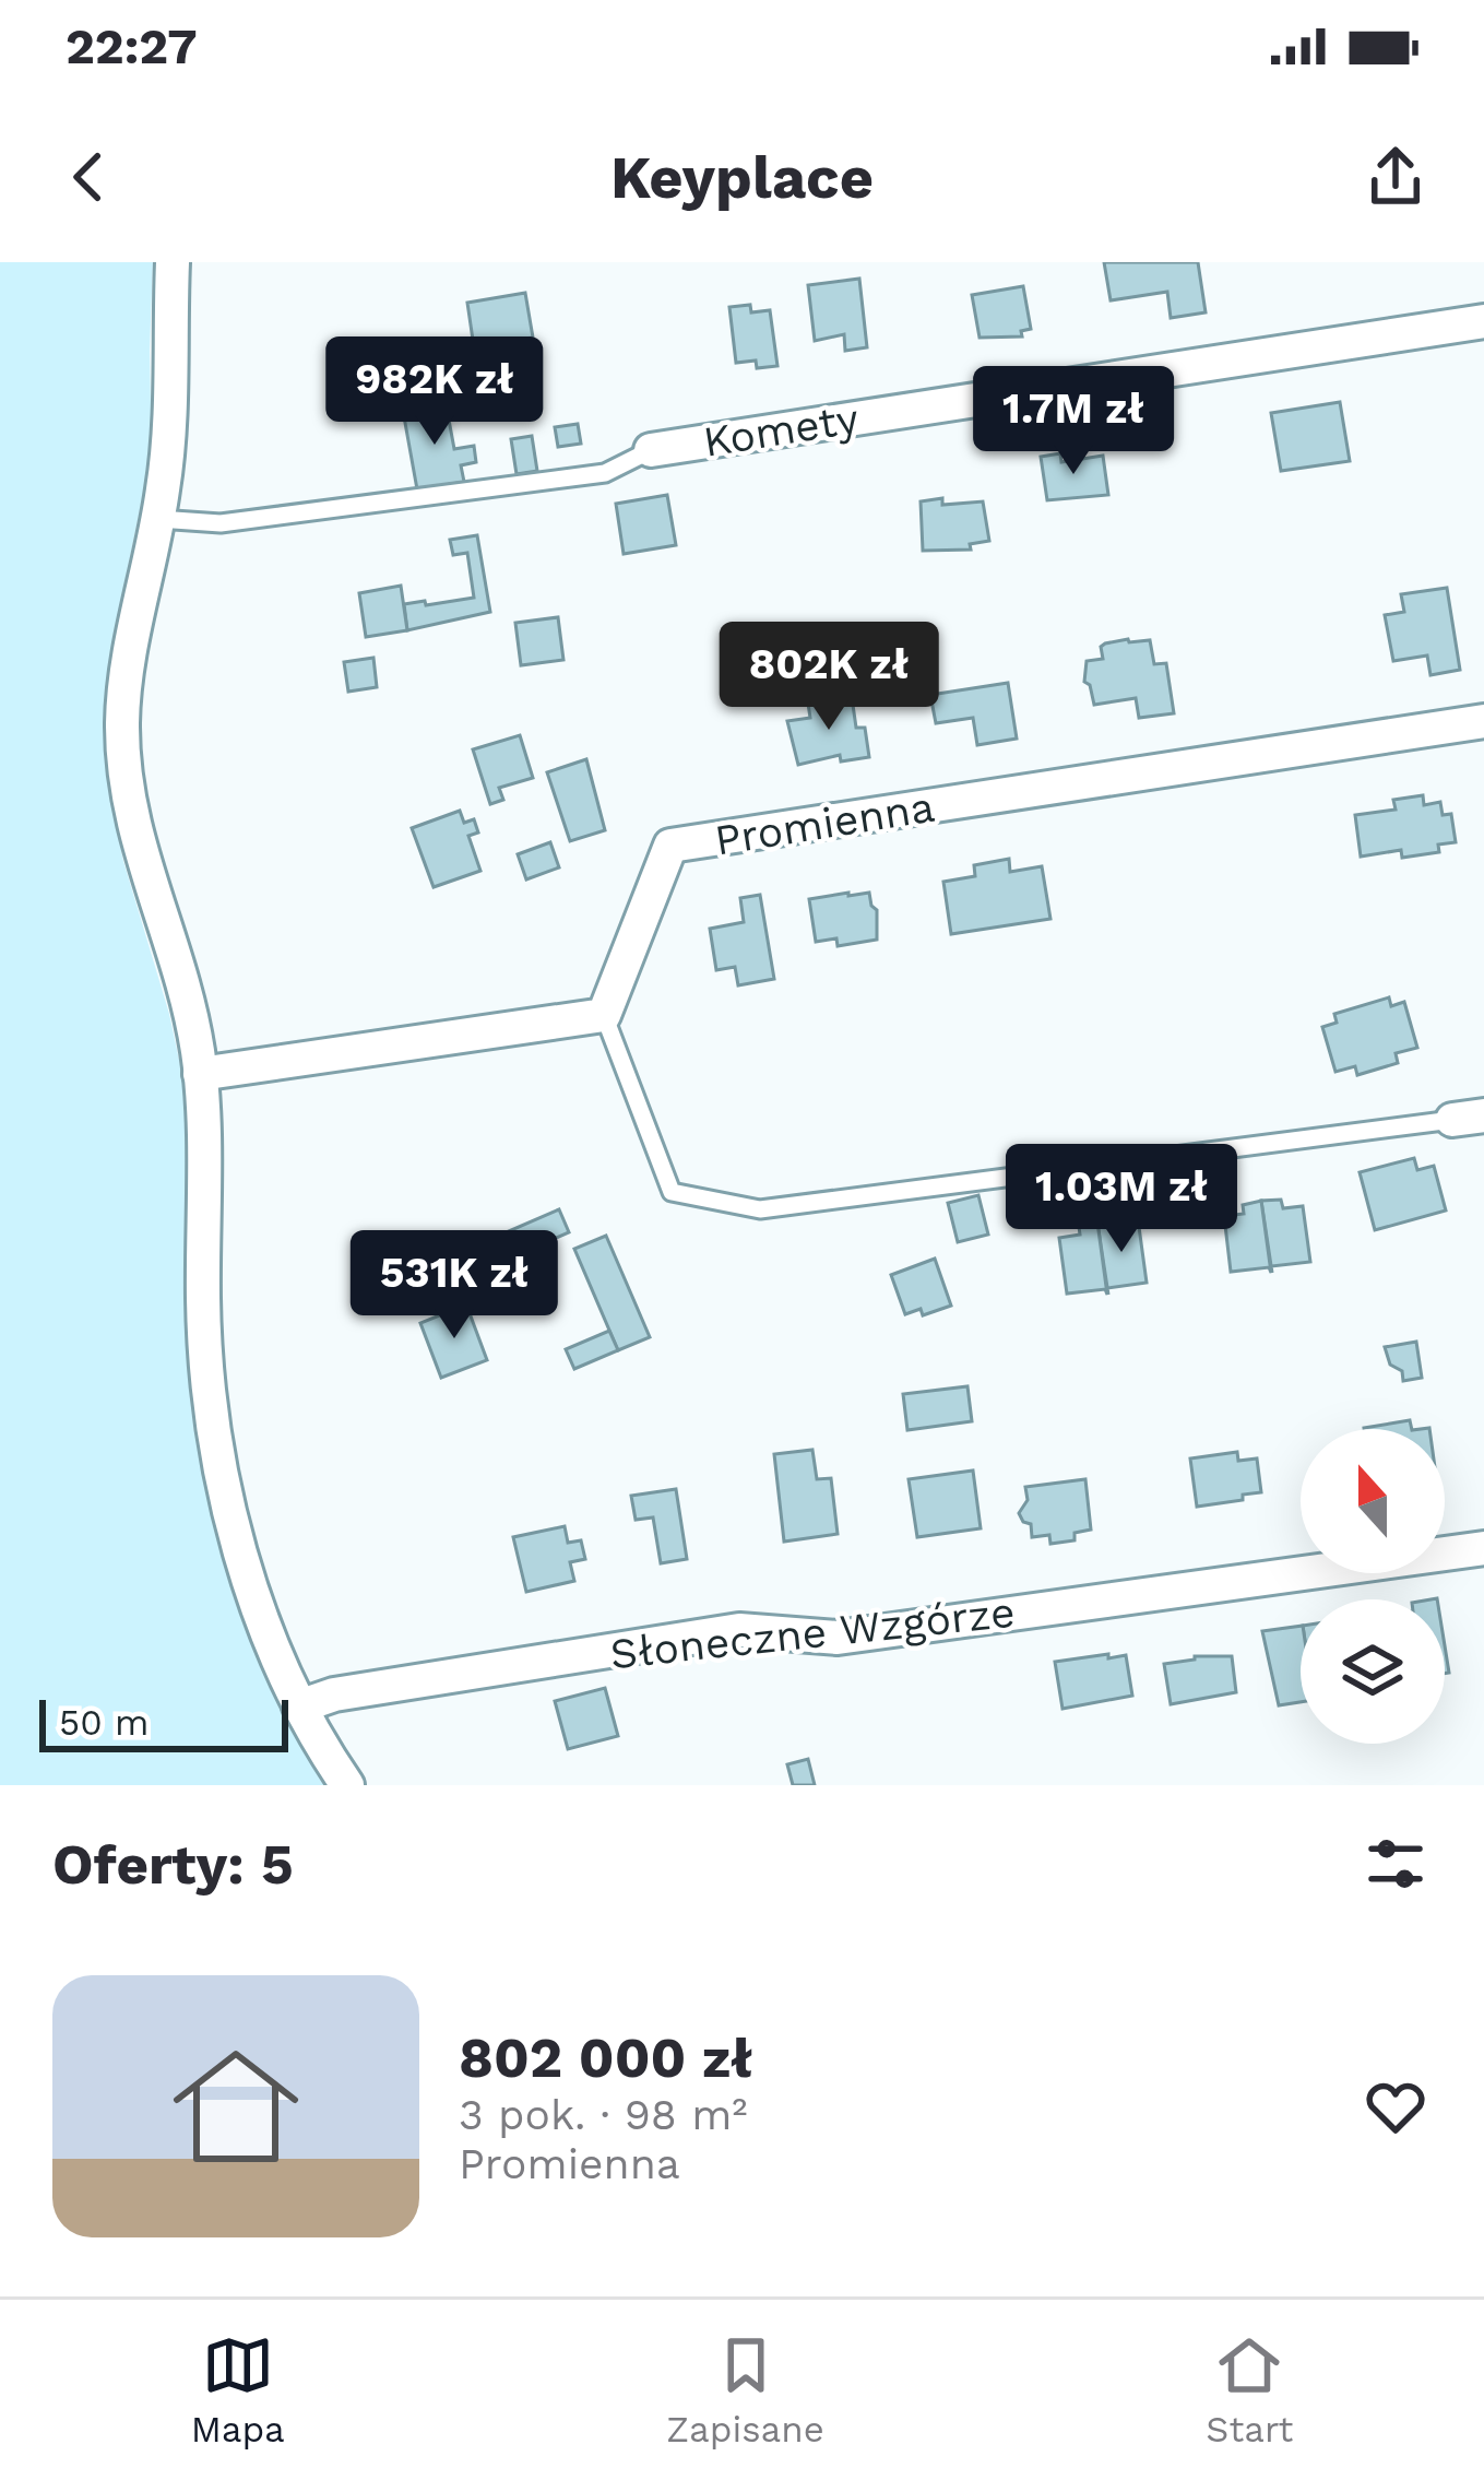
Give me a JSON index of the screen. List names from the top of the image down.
{
  "streets": {
    "street": ["Komety", "Promienna", "Słoneczne Wzgórze"]
  },
  "scale_bar": "50 m",
  "north": "top",
  "page": {
    "status": "22:27",
    "header": "Keyplace",
    "price": [
      "982K zł",
      "1.7M zł",
      "802K zł",
      "1.03M zł",
      "531K zł"
    ],
    "scale": "50 m",
    "heading": "Oferty: 5",
    "list": [
      {
        "name": "802 000 zł",
        "note": "3 pok. · 98 m² · Promienna"
      }
    ],
    "tabs": ["Mapa", "Zapisane", "Start"]
  }
}
